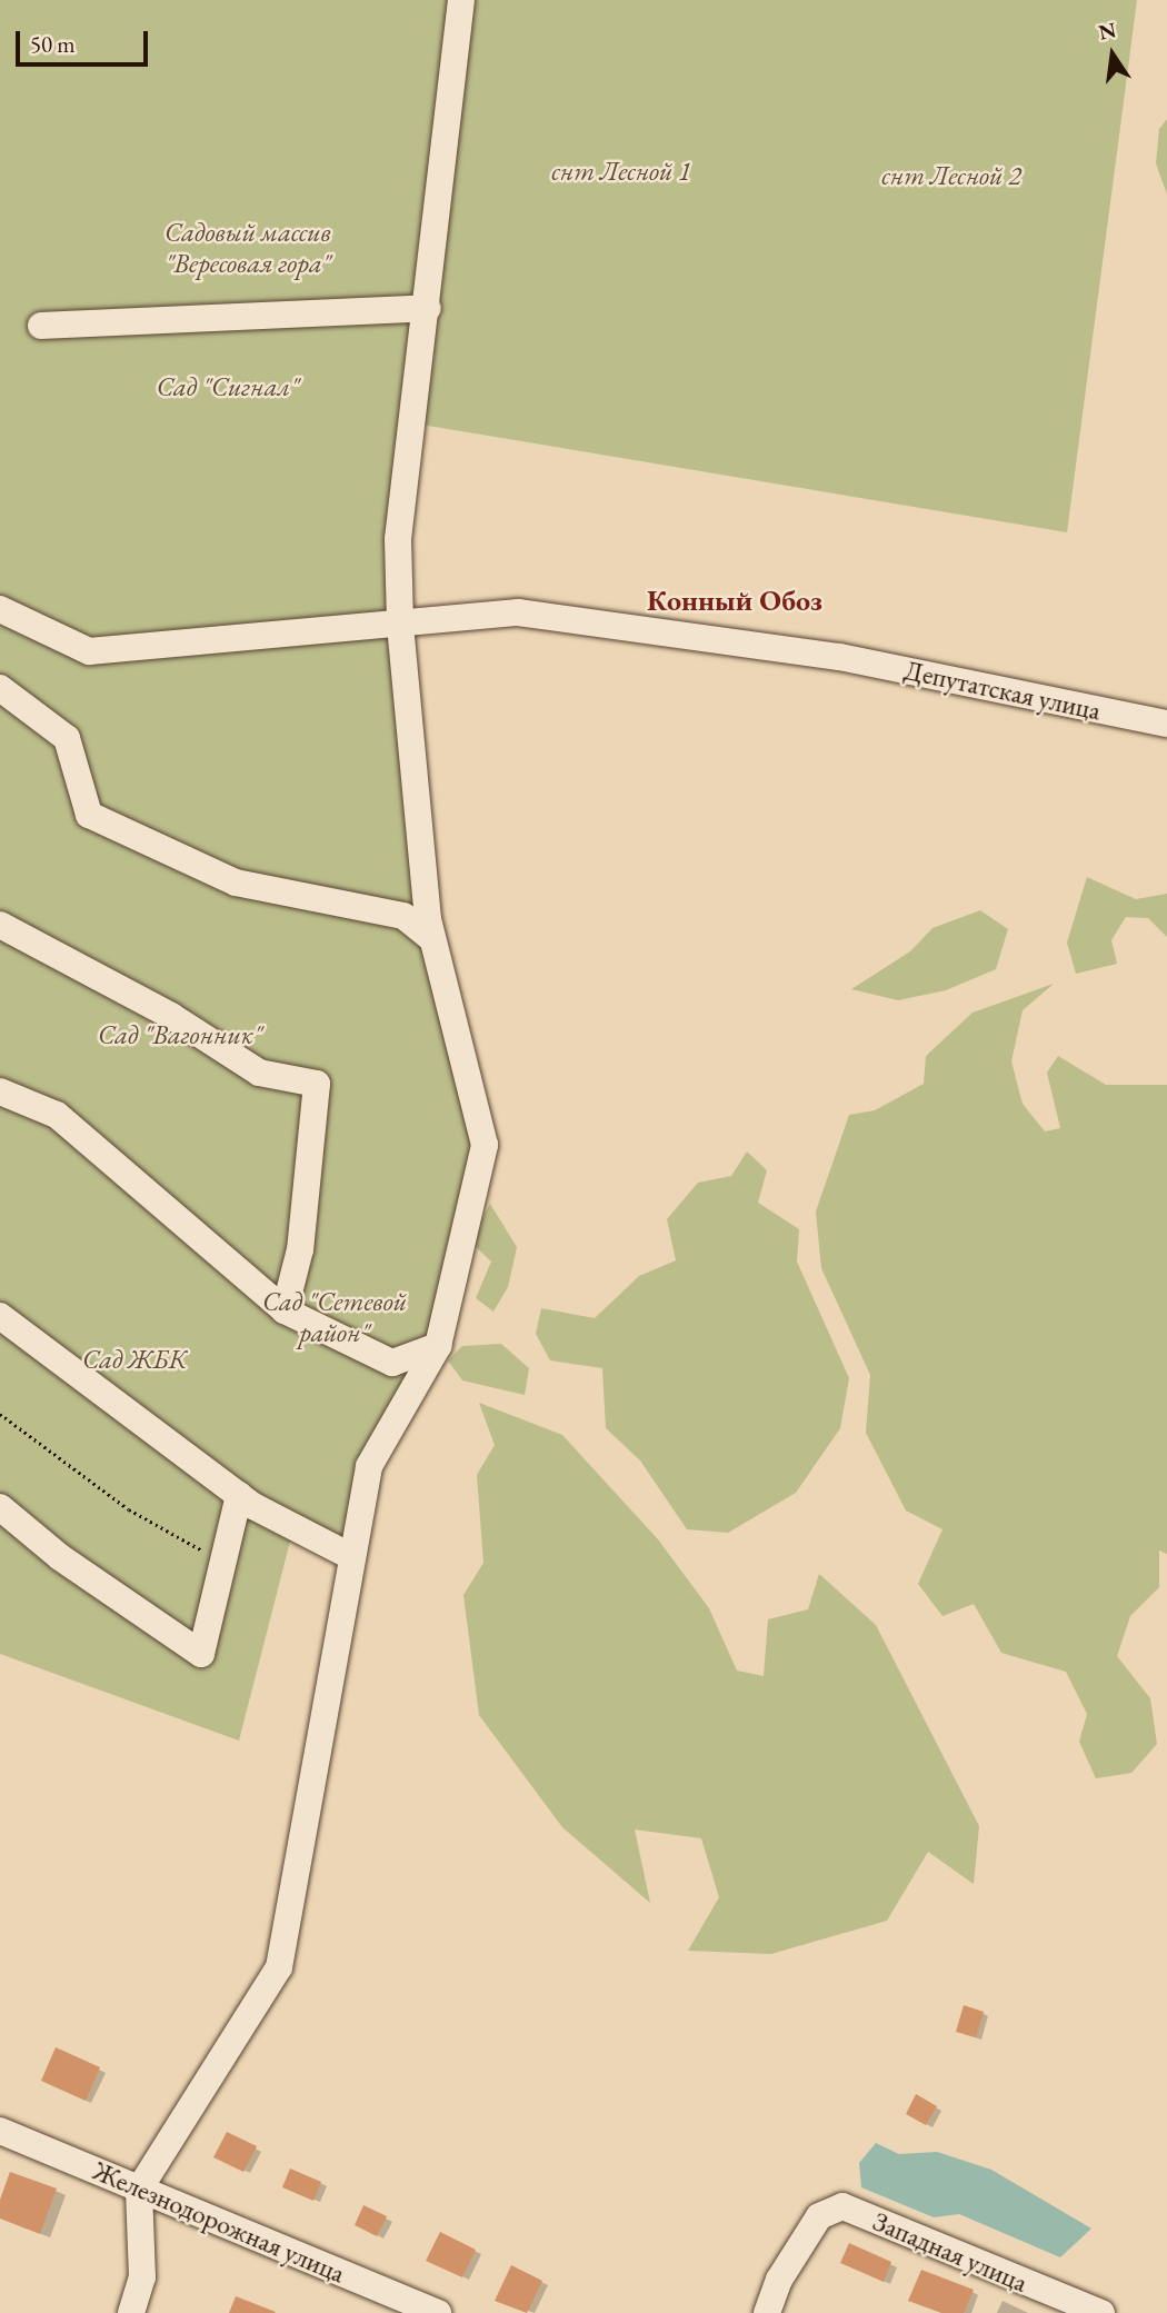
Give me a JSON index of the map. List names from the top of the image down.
{
  "streets": {
    "street": ["Депутатская улица", "Железнодорожная улица", "Западная улица"]
  },
  "districts": ["Конный Обоз"],
  "parks": [
    "снт Лесной 1",
    "снт Лесной 2",
    "Садовый массив \"Вересовая гора\"",
    "Сад \"Сигнал\"",
    "Сад \"Вагонник\"",
    "Сад \"Сетевой район\"",
    "Сад ЖБК"
  ],
  "scale_bar": "50 m",
  "north": "top"
}
